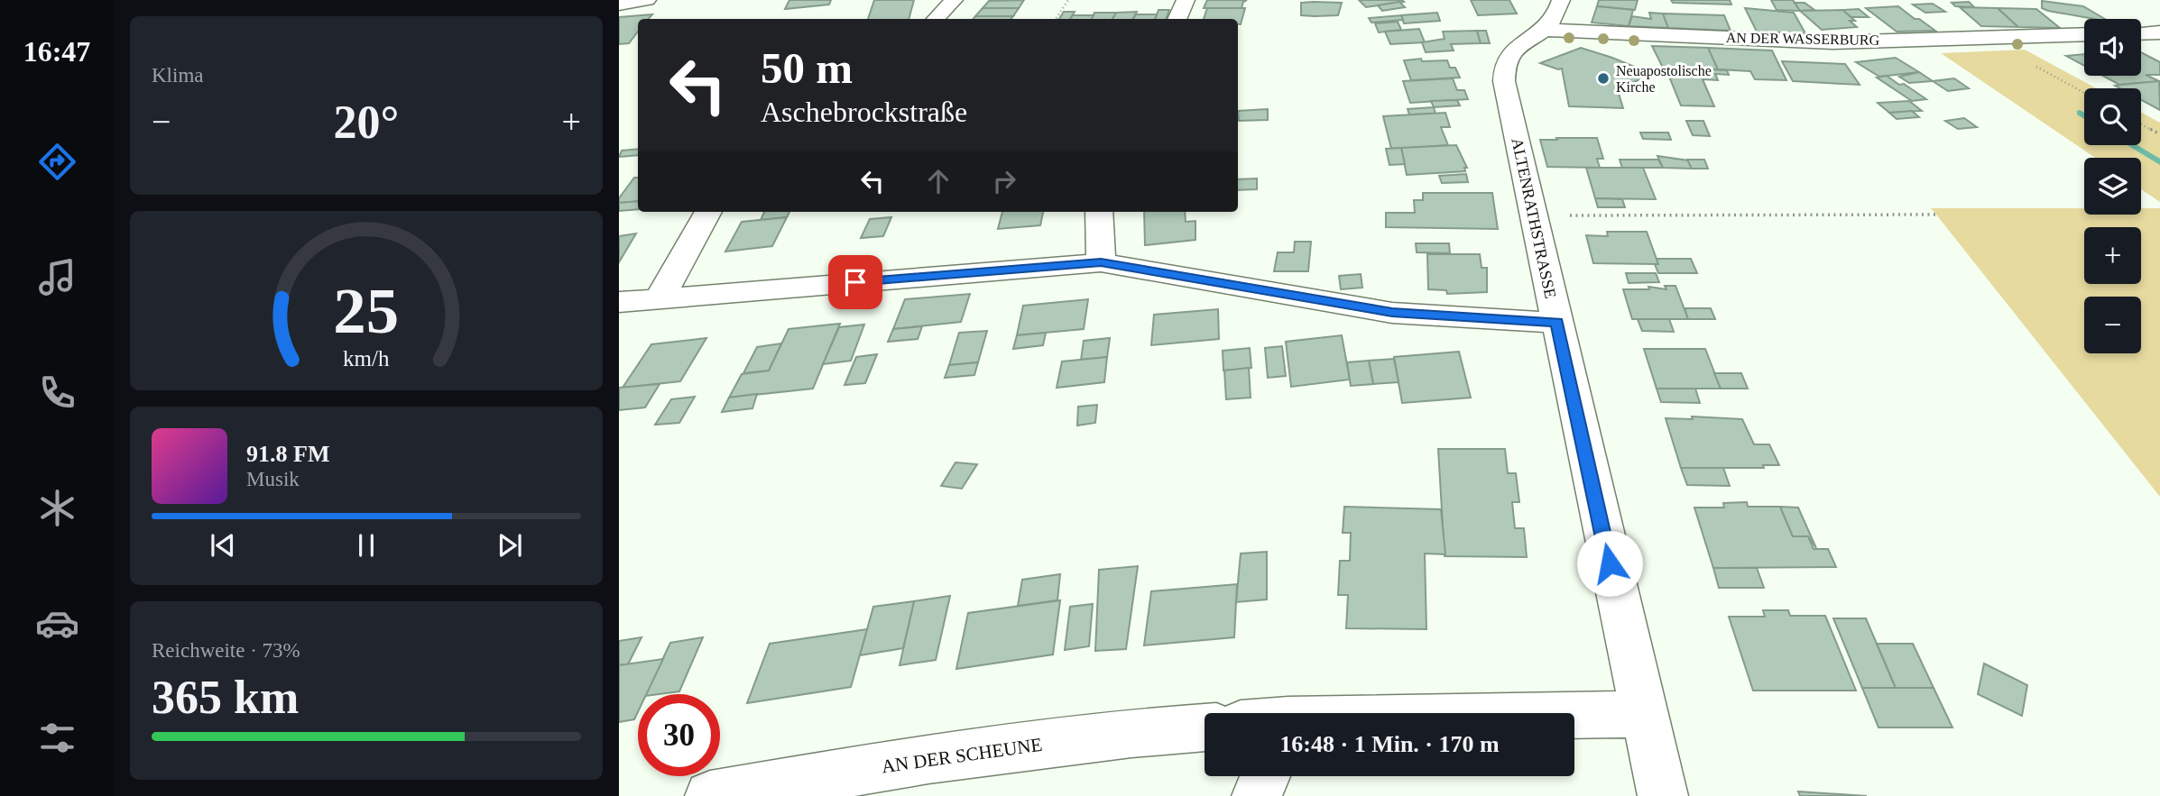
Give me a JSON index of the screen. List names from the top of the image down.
{
  "streets": {
    "street": ["AN DER WASSERBURG", "ALTENRATHSTRASSE", "AN DER SCHEUNE"]
  },
  "crossings": [
    ["AN DER WASSERBURG", "ALTENRATHSTRASSE"]
  ],
  "places": ["Neuapostolische Kirche"],
  "page": {
    "tabs": "16:47",
    "tile": [
      "Klima",
      ["Reichweite · 73%", "365 km"]
    ],
    "map_buttons": ["+", "−"],
    "turn": ["50 m", "Aschebrockstraße"],
    "heat": ["−", "20°", "+"],
    "song": ["91.8 FM", "Musik"],
    "limit": "30",
    "trip": "16:48 · 1 Min. · 170 m",
    "gauge": ["25", "km/h"]
  }
}
